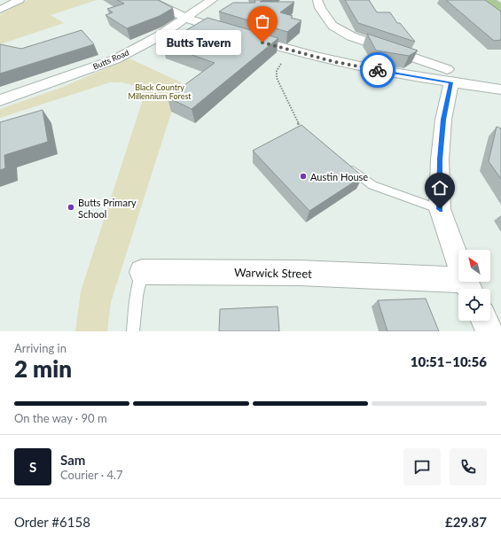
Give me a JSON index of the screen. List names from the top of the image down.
{
  "streets": {
    "street": ["Butts Road", "Warwick Street"]
  },
  "parks": ["Black Country Millennium Forest"],
  "places": ["Butts Tavern", "Austin House", "Butts Primary School"],
  "north": "top left",
  "page": {
    "bubble": "Butts Tavern",
    "heading": ["2 min", "Arriving in", "10:51–10:56"],
    "panel": [
      "Sam",
      "Courier · 4.7",
      "Order #6158",
      "£29.87"
    ],
    "bar": "On the way · 90 m",
    "round": "S"
  }
}
